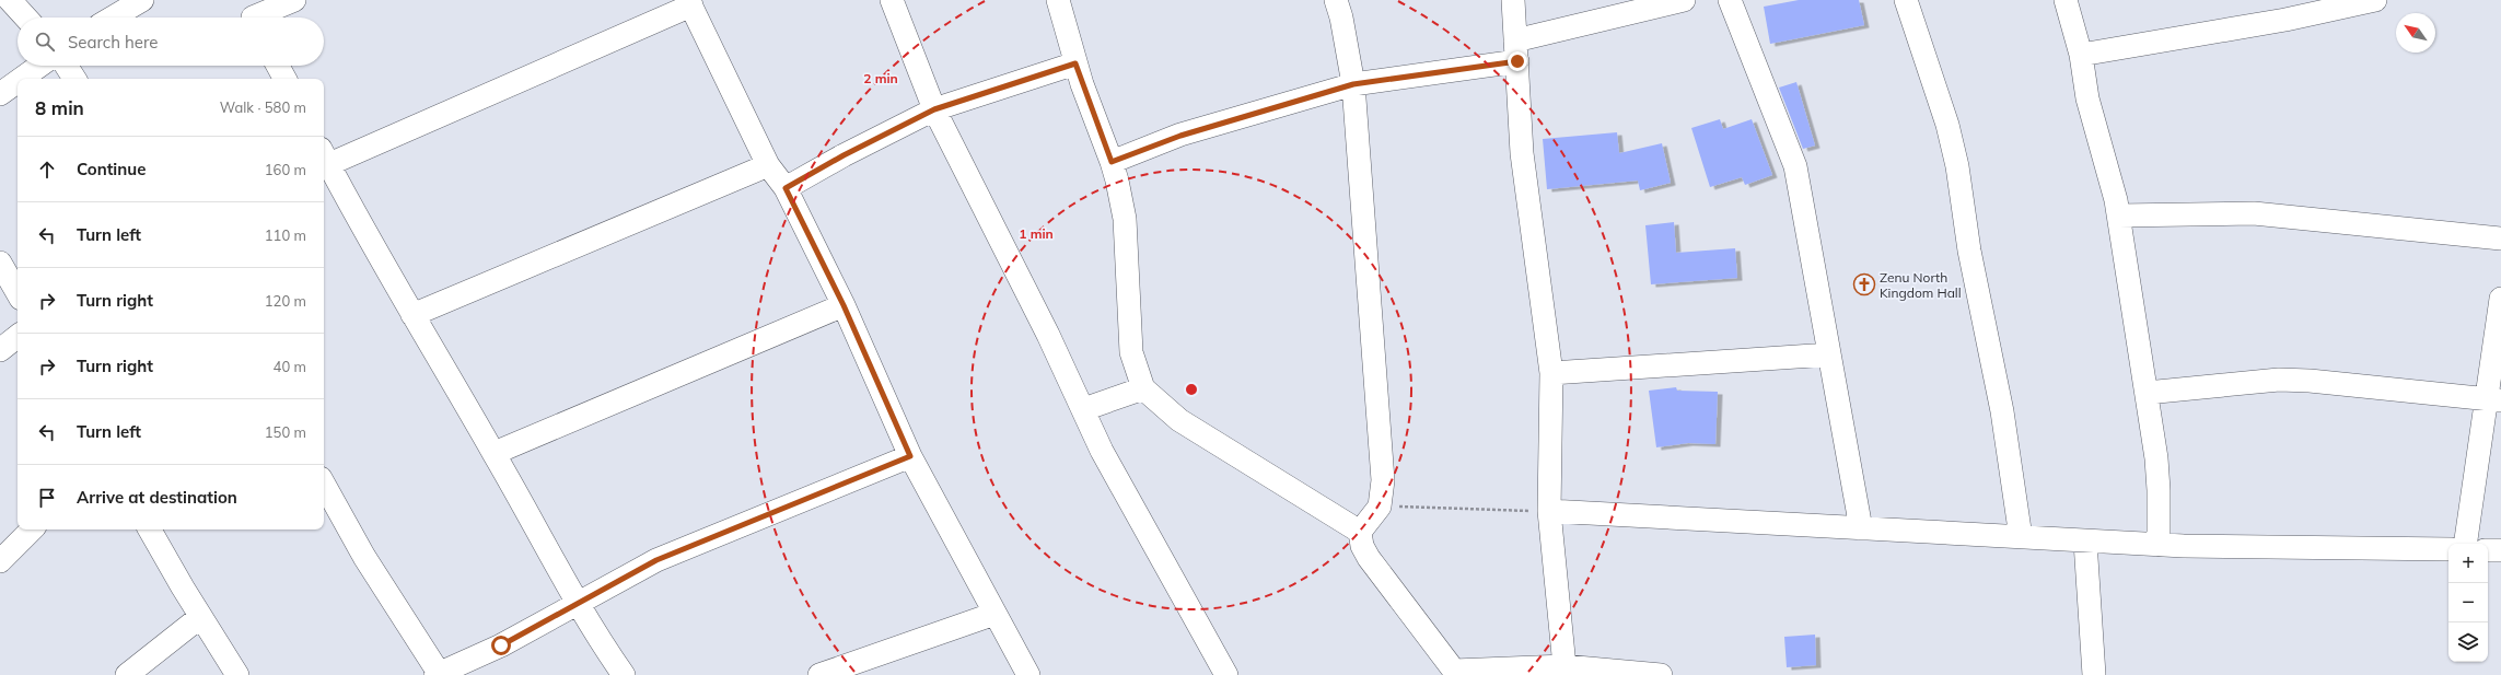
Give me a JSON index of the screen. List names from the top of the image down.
{
  "places": {
    "church": ["Zenu North Kingdom Hall"]
  },
  "north": "top left",
  "page": {
    "search": "Search here",
    "heading": ["8 min", "Walk · 580 m"],
    "list": [
      ["Continue", "160 m"],
      ["Turn left", "110 m"],
      ["Turn right", "120 m"],
      ["Turn right", "40 m"],
      ["Turn left", "150 m"],
      "Arrive at destination"
    ],
    "map_buttons": ["+", "−"]
  },
  "rings": ["2 min", "1 min"]
}
